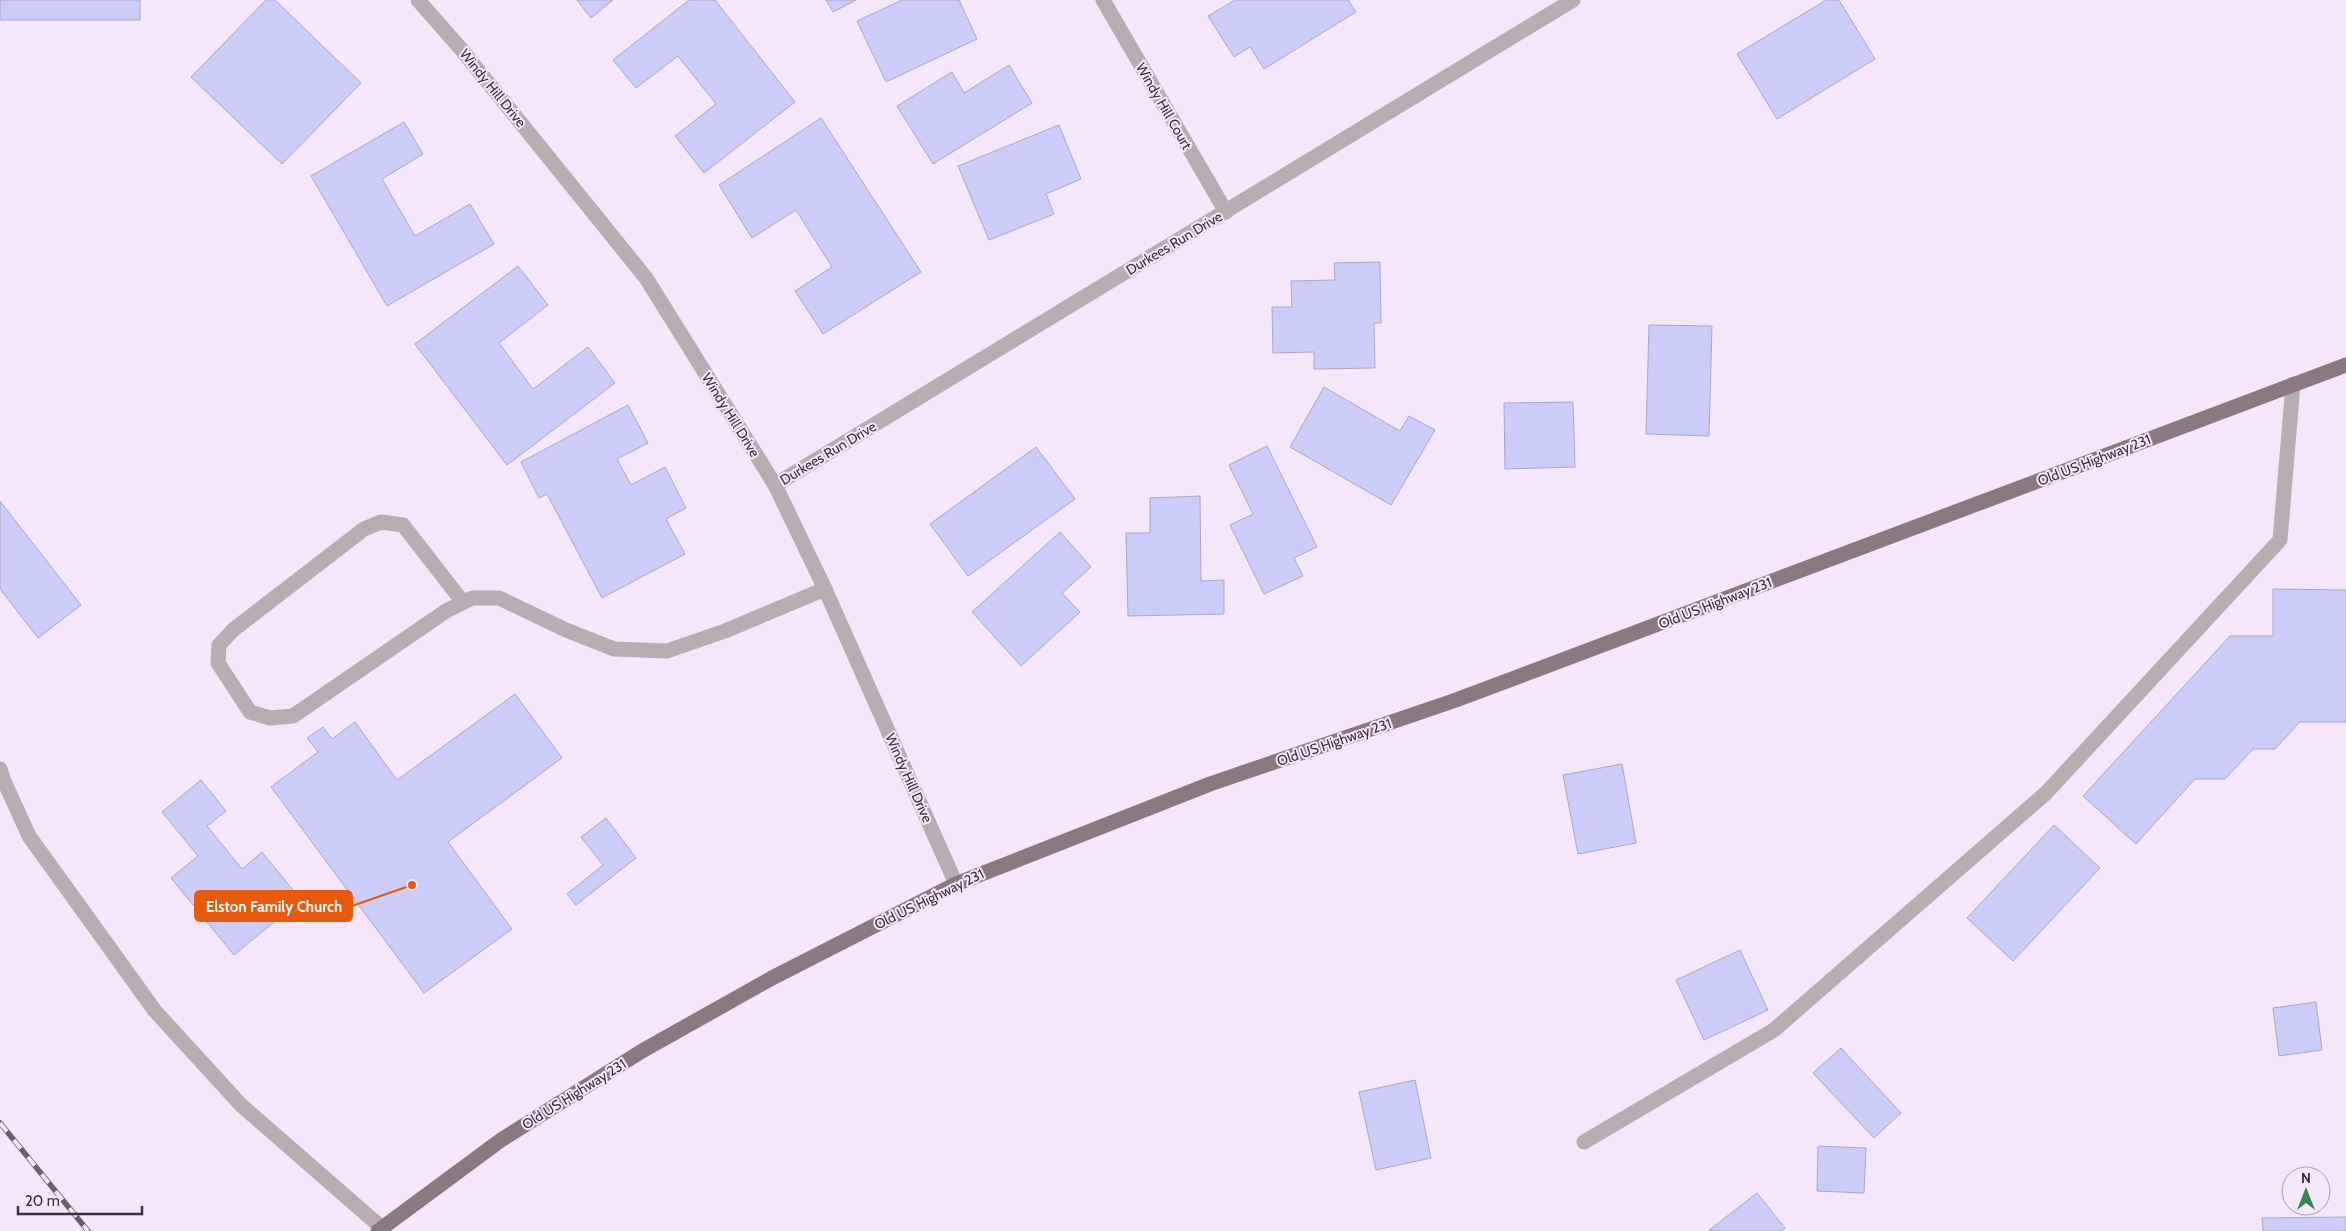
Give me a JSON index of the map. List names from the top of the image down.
{
  "streets": {
    "main road": ["Old US Highway 231"],
    "street": ["Windy Hill Drive", "Windy Hill Court", "Durkees Run Drive"]
  },
  "crossings": [
    ["Windy Hill Drive", "Durkees Run Drive"],
    ["Windy Hill Drive", "Old US Highway 231"],
    ["Windy Hill Court", "Durkees Run Drive"]
  ],
  "places": ["Elston Family Church"],
  "scale_bar": "20 m",
  "north": "top"
}
